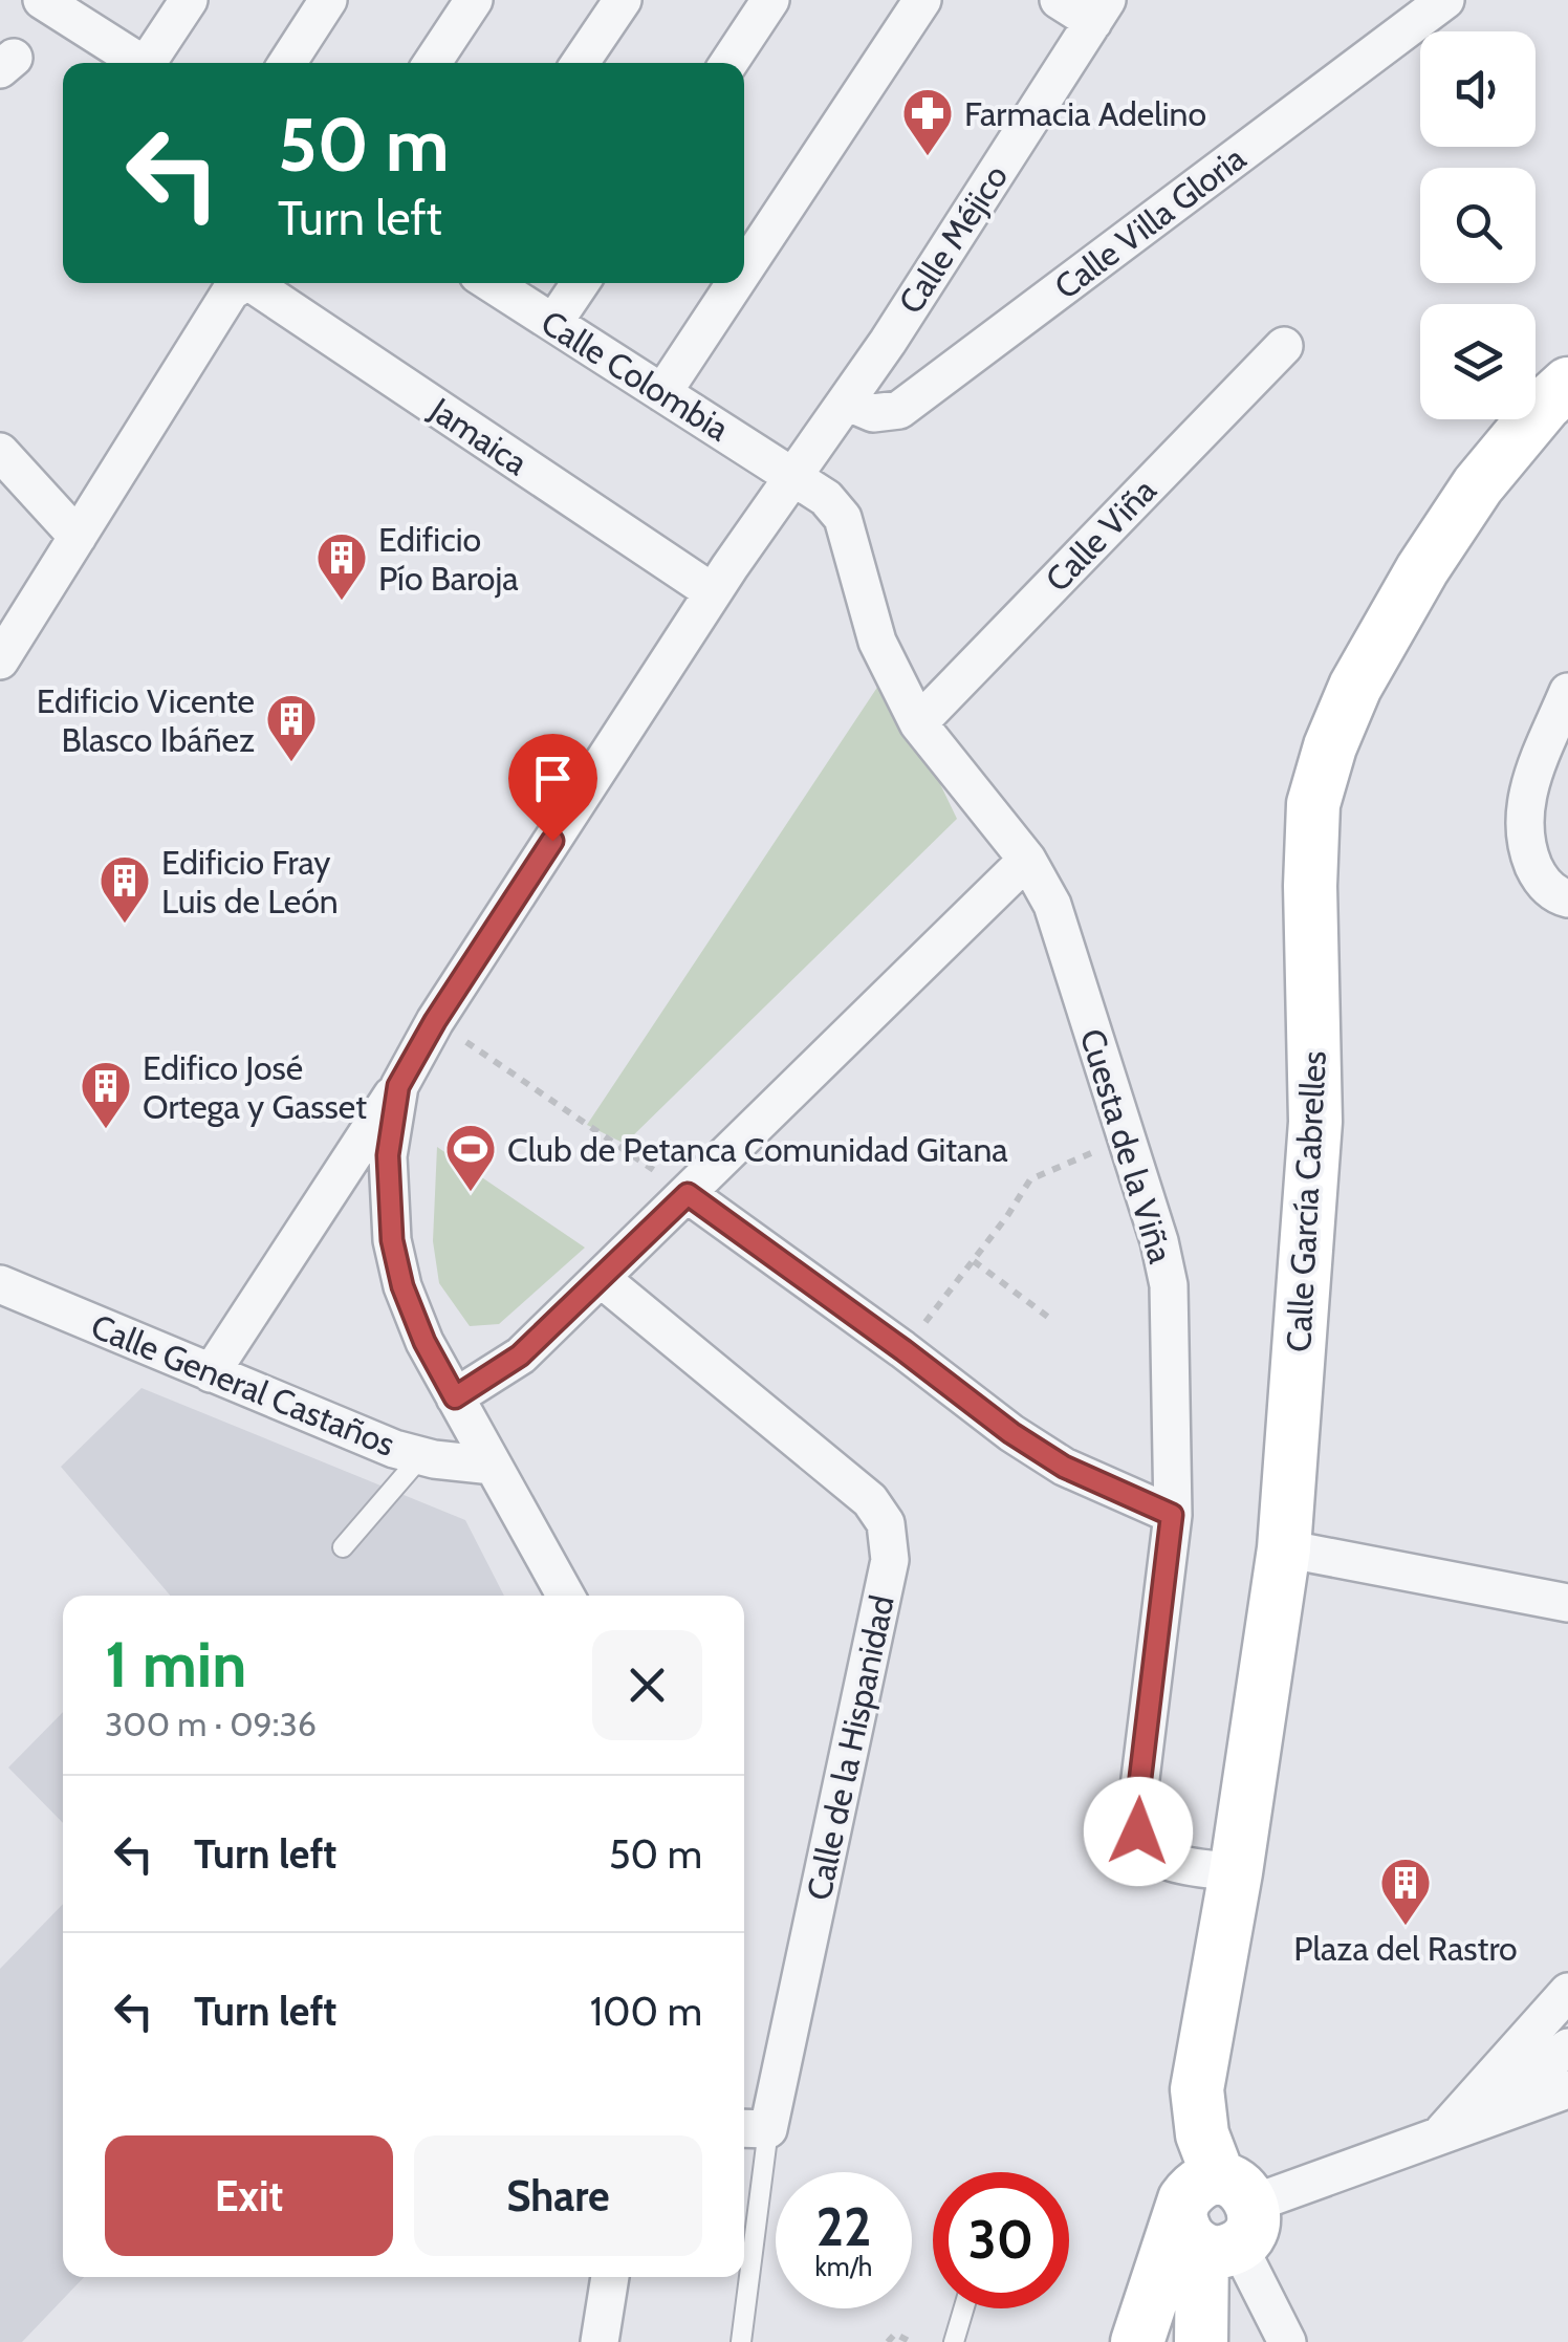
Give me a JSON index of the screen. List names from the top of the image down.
{
  "streets": {
    "main road": ["Calle García Cabrelles"],
    "street": [
      "Calle Villa Gloria",
      "Calle Méjico",
      "Calle Colombia",
      "Jamaica",
      "Calle Viña",
      "Cuesta de la Viña",
      "Calle General Castaños",
      "Calle de la Hispanidad"
    ]
  },
  "crossings": [
    ["Calle Villa Gloria", "Calle Méjico"],
    ["Calle Méjico", "Calle Colombia"],
    ["Calle Méjico", "Jamaica"],
    ["Calle Méjico", "Calle General Castaños"],
    ["Cuesta de la Viña", "Calle García Cabrelles"]
  ],
  "places": {
    "pharmacy": ["Farmacia Adelino"],
    "building": [
      "Edificio Pío Baroja",
      "Edificio Vicente Blasco Ibáñez",
      "Edificio Fray Luis de León",
      "Edifico José Ortega y Gasset",
      "Plaza del Rastro"
    ],
    "sports": ["Club de Petanca Comunidad Gitana"]
  },
  "page": {
    "turn": ["50 m", "Turn left"],
    "heading": ["1 min", "300 m · 09:36"],
    "list": [
      {
        "name": "Turn left",
        "value": "50 m"
      },
      {
        "name": "Turn left",
        "value": "100 m"
      }
    ],
    "buttons": ["Exit", "Share"],
    "speed": "22 km/h",
    "limit": "30"
  }
}
